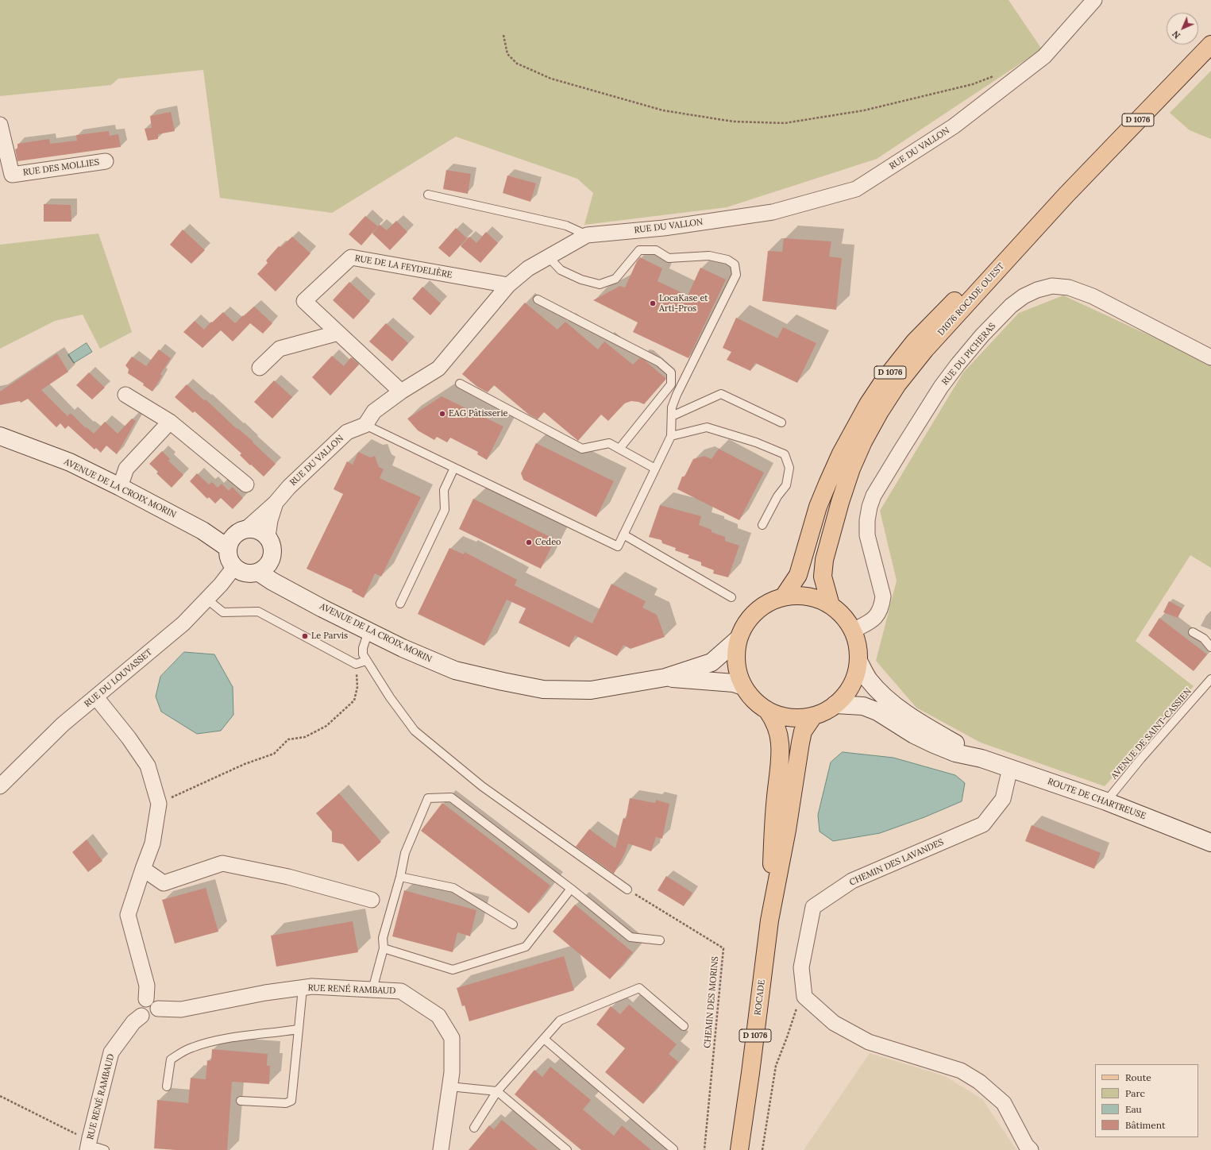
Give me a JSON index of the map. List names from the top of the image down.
{
  "streets": {
    "main road": [
      "D 1076",
      "D1076 ROCADE OUEST",
      "AVENUE DE LA CROIX MORIN",
      "ROUTE DE CHARTREUSE",
      "ROCADE"
    ],
    "street": [
      "RUE DU VALLON",
      "RUE DES MOLLIES",
      "RUE DE LA FEYDELIÈRE",
      "RUE DU PICHERAS",
      "RUE DU LOUVASSET",
      "CHEMIN DES LAVANDES",
      "RUE RENÉ RAMBAUD"
    ],
    "lane": ["AVENUE DE SAINT-CASSIEN"],
    "path": ["CHEMIN DES MORINS"]
  },
  "crossings": [
    ["D 1076", "D1076 ROCADE OUEST"],
    ["RUE DU VALLON", "RUE DE LA FEYDELIÈRE"],
    ["RUE DU VALLON", "AVENUE DE LA CROIX MORIN"],
    ["RUE DU VALLON", "RUE DU LOUVASSET"],
    ["AVENUE DE LA CROIX MORIN", "RUE DU LOUVASSET"],
    ["AVENUE DE SAINT-CASSIEN", "ROUTE DE CHARTREUSE"],
    ["ROUTE DE CHARTREUSE", "CHEMIN DES LAVANDES"]
  ],
  "places": [
    "LocaKase et Arti-Pros",
    "EAG Pâtisserie",
    "Cedeo",
    "Le Parvis"
  ],
  "legend": [
    "Route",
    "Parc",
    "Eau",
    "Bâtiment"
  ],
  "north": "bottom left"
}
